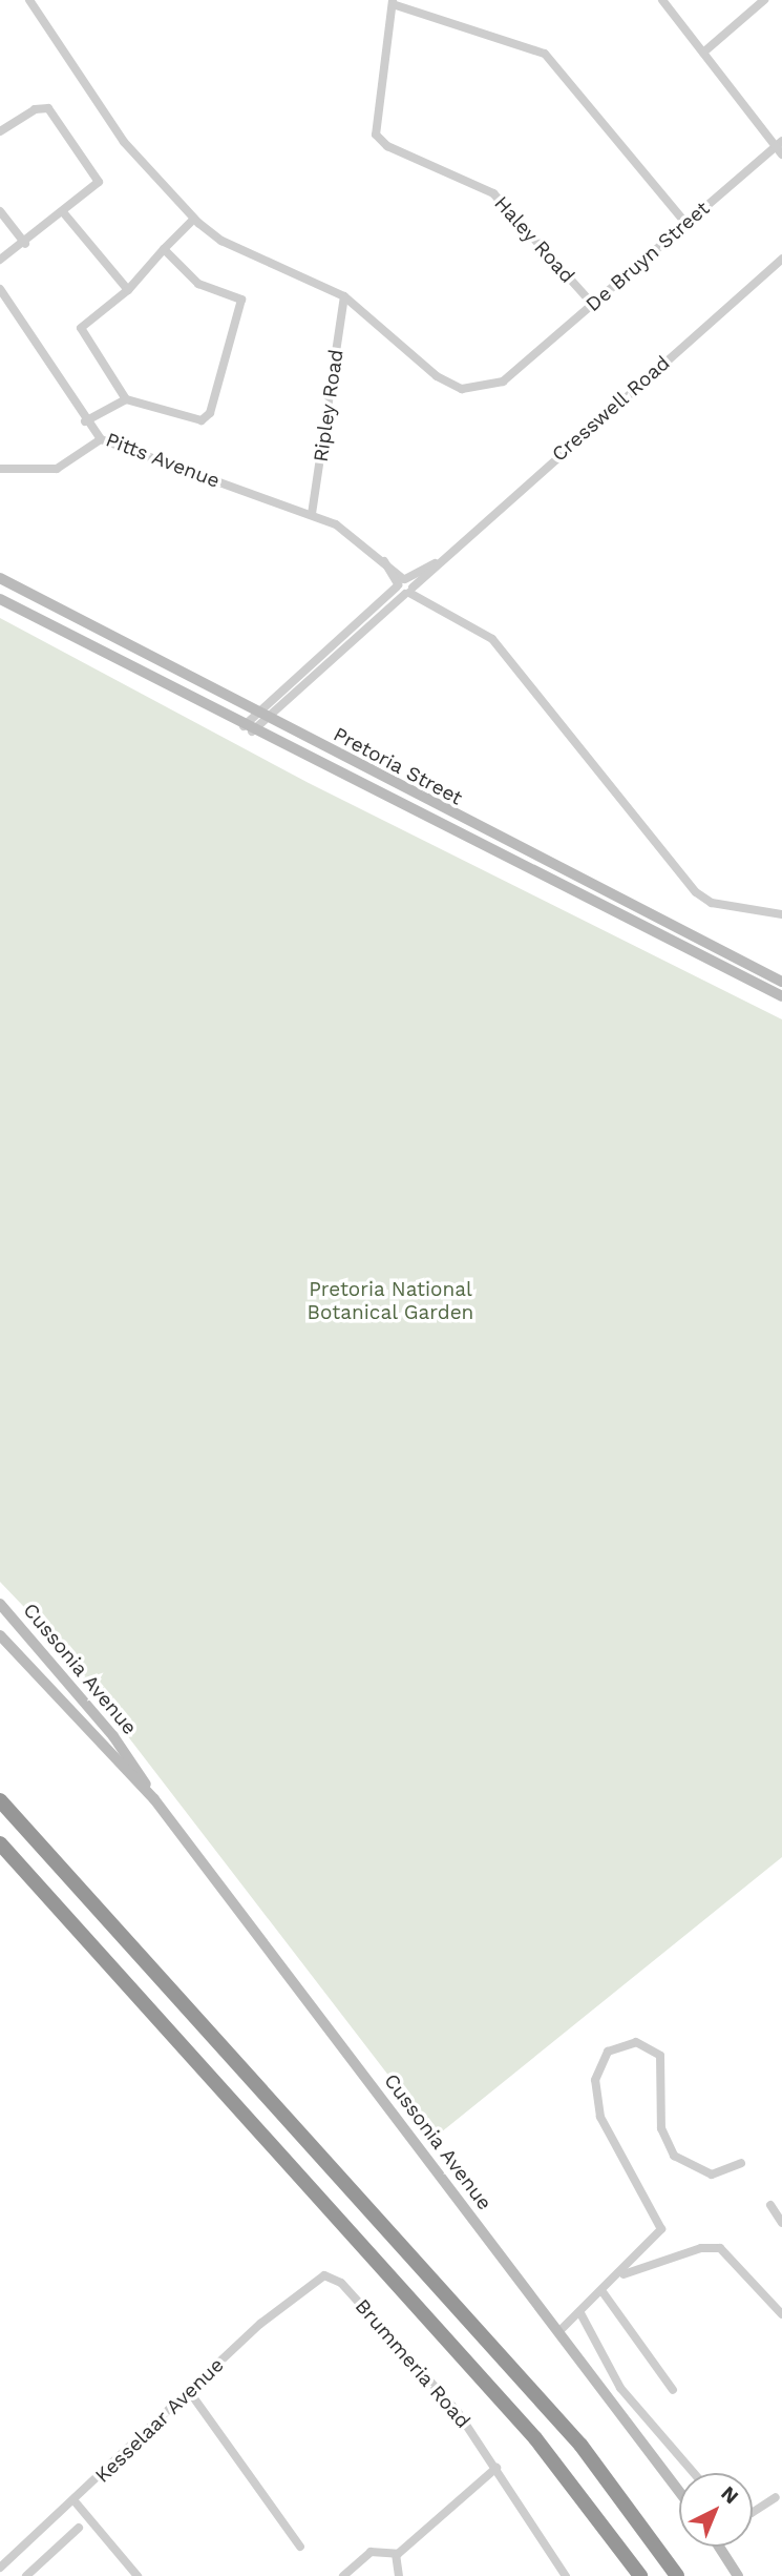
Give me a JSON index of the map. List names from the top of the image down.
{
  "streets": {
    "main road": ["Pretoria Street", "Cussonia Avenue"],
    "street": [
      "Haley Road",
      "De Bruyn Street",
      "Ripley Road",
      "Cresswell Road",
      "Pitts Avenue",
      "Brummeria Road",
      "Kesselaar Avenue"
    ]
  },
  "crossings": [
    ["Haley Road", "De Bruyn Street"],
    ["De Bruyn Street", "Ripley Road"],
    ["Ripley Road", "Pitts Avenue"],
    ["Cresswell Road", "Pitts Avenue"],
    ["Cresswell Road", "Pretoria Street"],
    ["Brummeria Road", "Kesselaar Avenue"]
  ],
  "parks": ["Pretoria National Botanical Garden"],
  "north": "top right"
}
